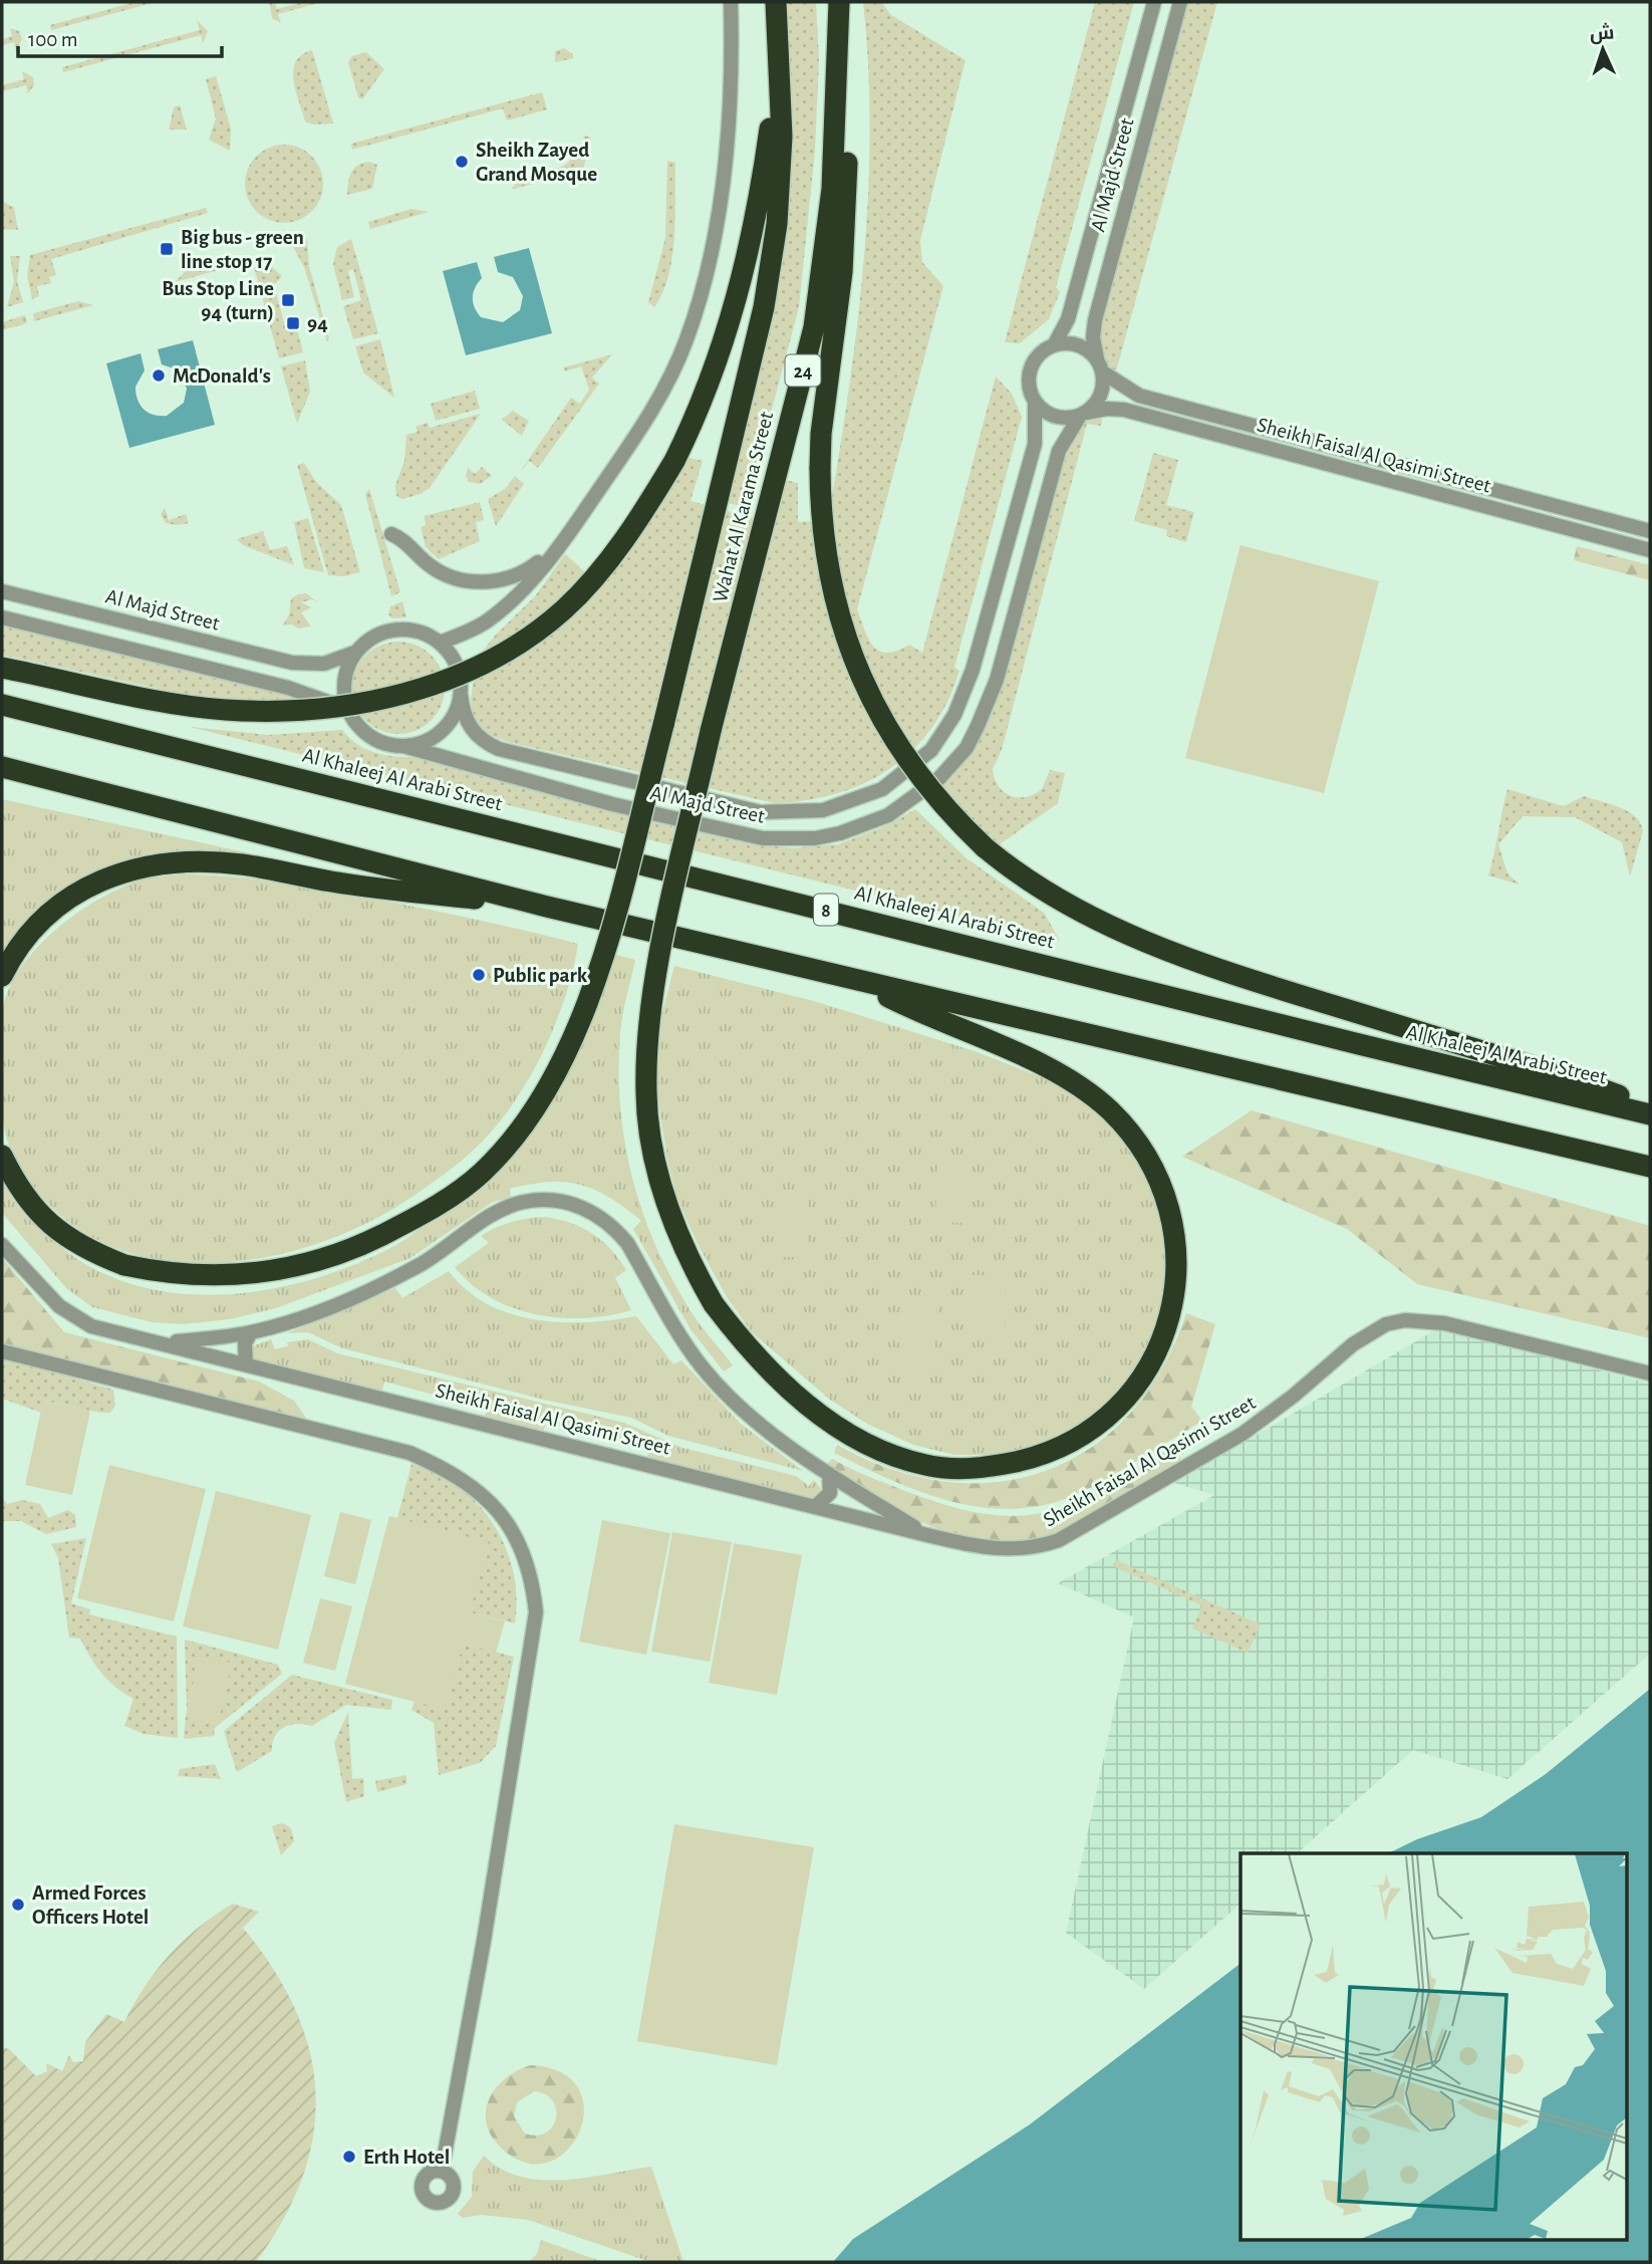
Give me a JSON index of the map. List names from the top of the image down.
{
  "streets": {
    "highway": [
      "24",
      "Wahat Al Karama Street",
      "Al Khaleej Al Arabi Street",
      "8"
    ],
    "street": ["Al Majd Street", "Sheikh Faisal Al Qasimi Street"]
  },
  "crossings": [
    ["Al Majd Street", "Sheikh Faisal Al Qasimi Street"]
  ],
  "places": {
    "other": [
      "Sheikh Zayed Grand Mosque",
      "McDonald's",
      "Public park",
      "Armed Forces Officers Hotel",
      "Erth Hotel"
    ],
    "transit": ["Big bus - green line stop 17", "Bus Stop Line 94 (turn)", "94"]
  },
  "scale_bar": "100 m",
  "north": "top"
}
